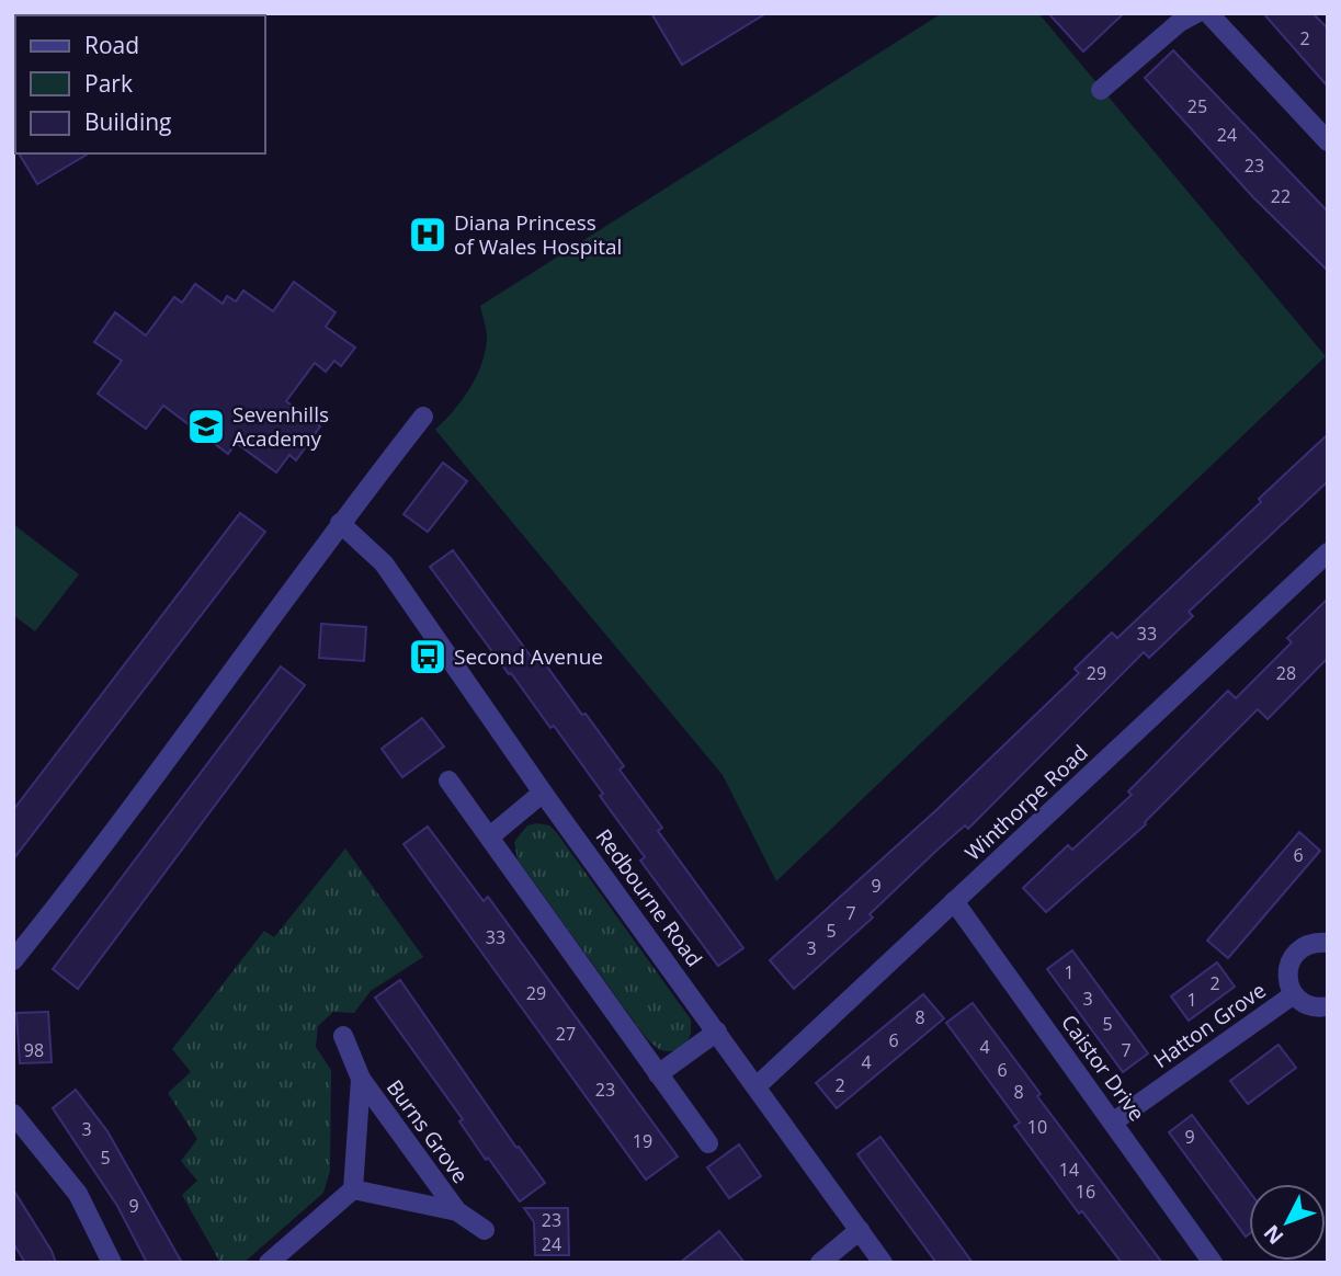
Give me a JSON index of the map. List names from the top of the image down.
{
  "streets": {
    "street": [
      "Winthorpe Road",
      "Redbourne Road",
      "Hatton Grove",
      "Caistor Drive",
      "Burns Grove"
    ]
  },
  "crossings": [
    ["Winthorpe Road", "Redbourne Road"],
    ["Winthorpe Road", "Caistor Drive"],
    ["Hatton Grove", "Caistor Drive"]
  ],
  "places": {
    "hospital": ["Diana Princess of Wales Hospital"],
    "school or university": ["Sevenhills Academy"],
    "bus stop": ["Second Avenue"]
  },
  "house_numbers": [
    "2",
    "25",
    "24",
    "23",
    "22",
    "33",
    "29",
    "28",
    "6",
    "9",
    "7",
    "5",
    "33",
    "3",
    "1",
    "2",
    "29",
    "3",
    "1",
    "8",
    "5",
    "27",
    "6",
    "4",
    "98",
    "7",
    "4",
    "6",
    "2",
    "23",
    "8",
    "10",
    "3",
    "9",
    "19",
    "5",
    "14",
    "16",
    "9",
    "23",
    "24"
  ],
  "legend": ["Road", "Park", "Building"],
  "north": "bottom left"
}
